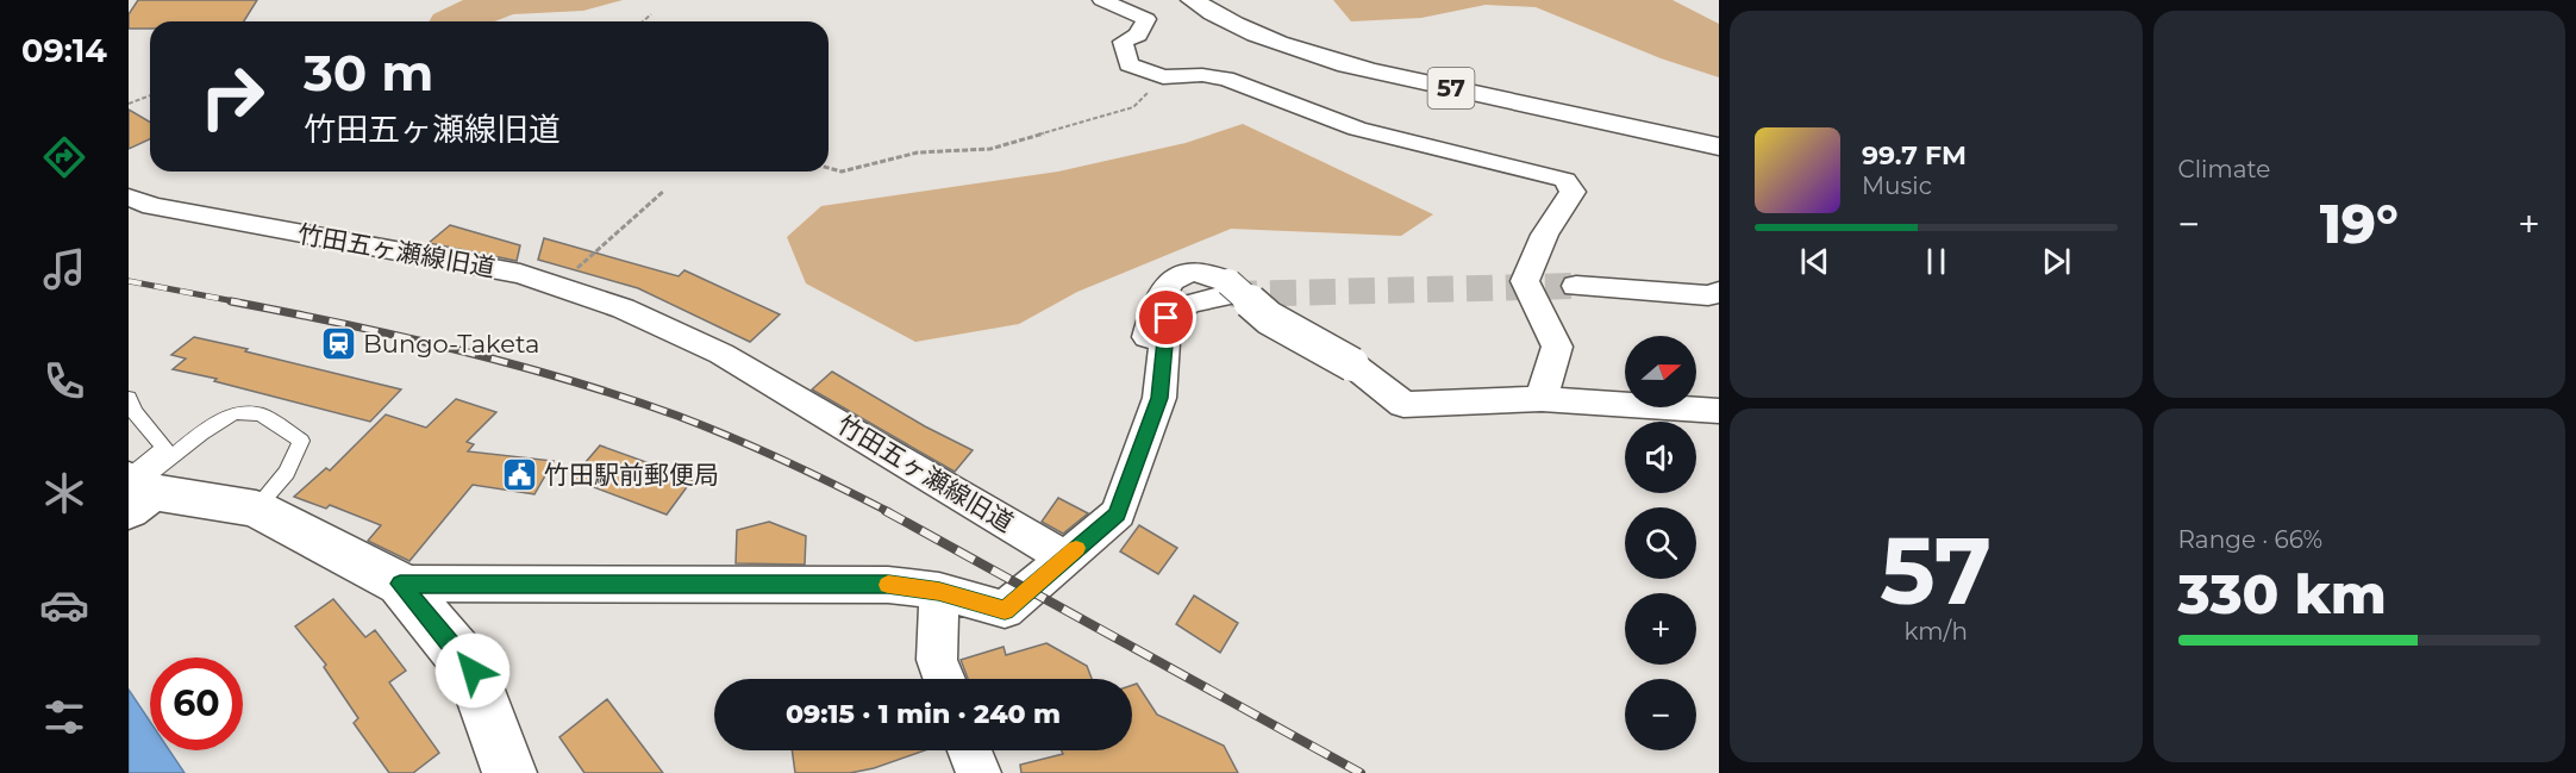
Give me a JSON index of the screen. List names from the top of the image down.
{
  "streets": {
    "main road": ["57"],
    "street": ["竹田五ヶ瀬線旧道"]
  },
  "places": {
    "station": ["Bungo-Taketa"],
    "public building": ["竹田駅前郵便局"]
  },
  "north": "right",
  "page": {
    "tabs": "09:14",
    "tile": [
      "Climate",
      ["57", "km/h"],
      ["Range · 66%", "330 km"]
    ],
    "turn": ["30 m", "竹田五ヶ瀬線旧道"],
    "song": ["99.7 FM", "Music"],
    "heat": ["−", "19°", "+"],
    "map_buttons": ["+", "−"],
    "limit": "60",
    "trip": "09:15 · 1 min · 240 m"
  }
}
